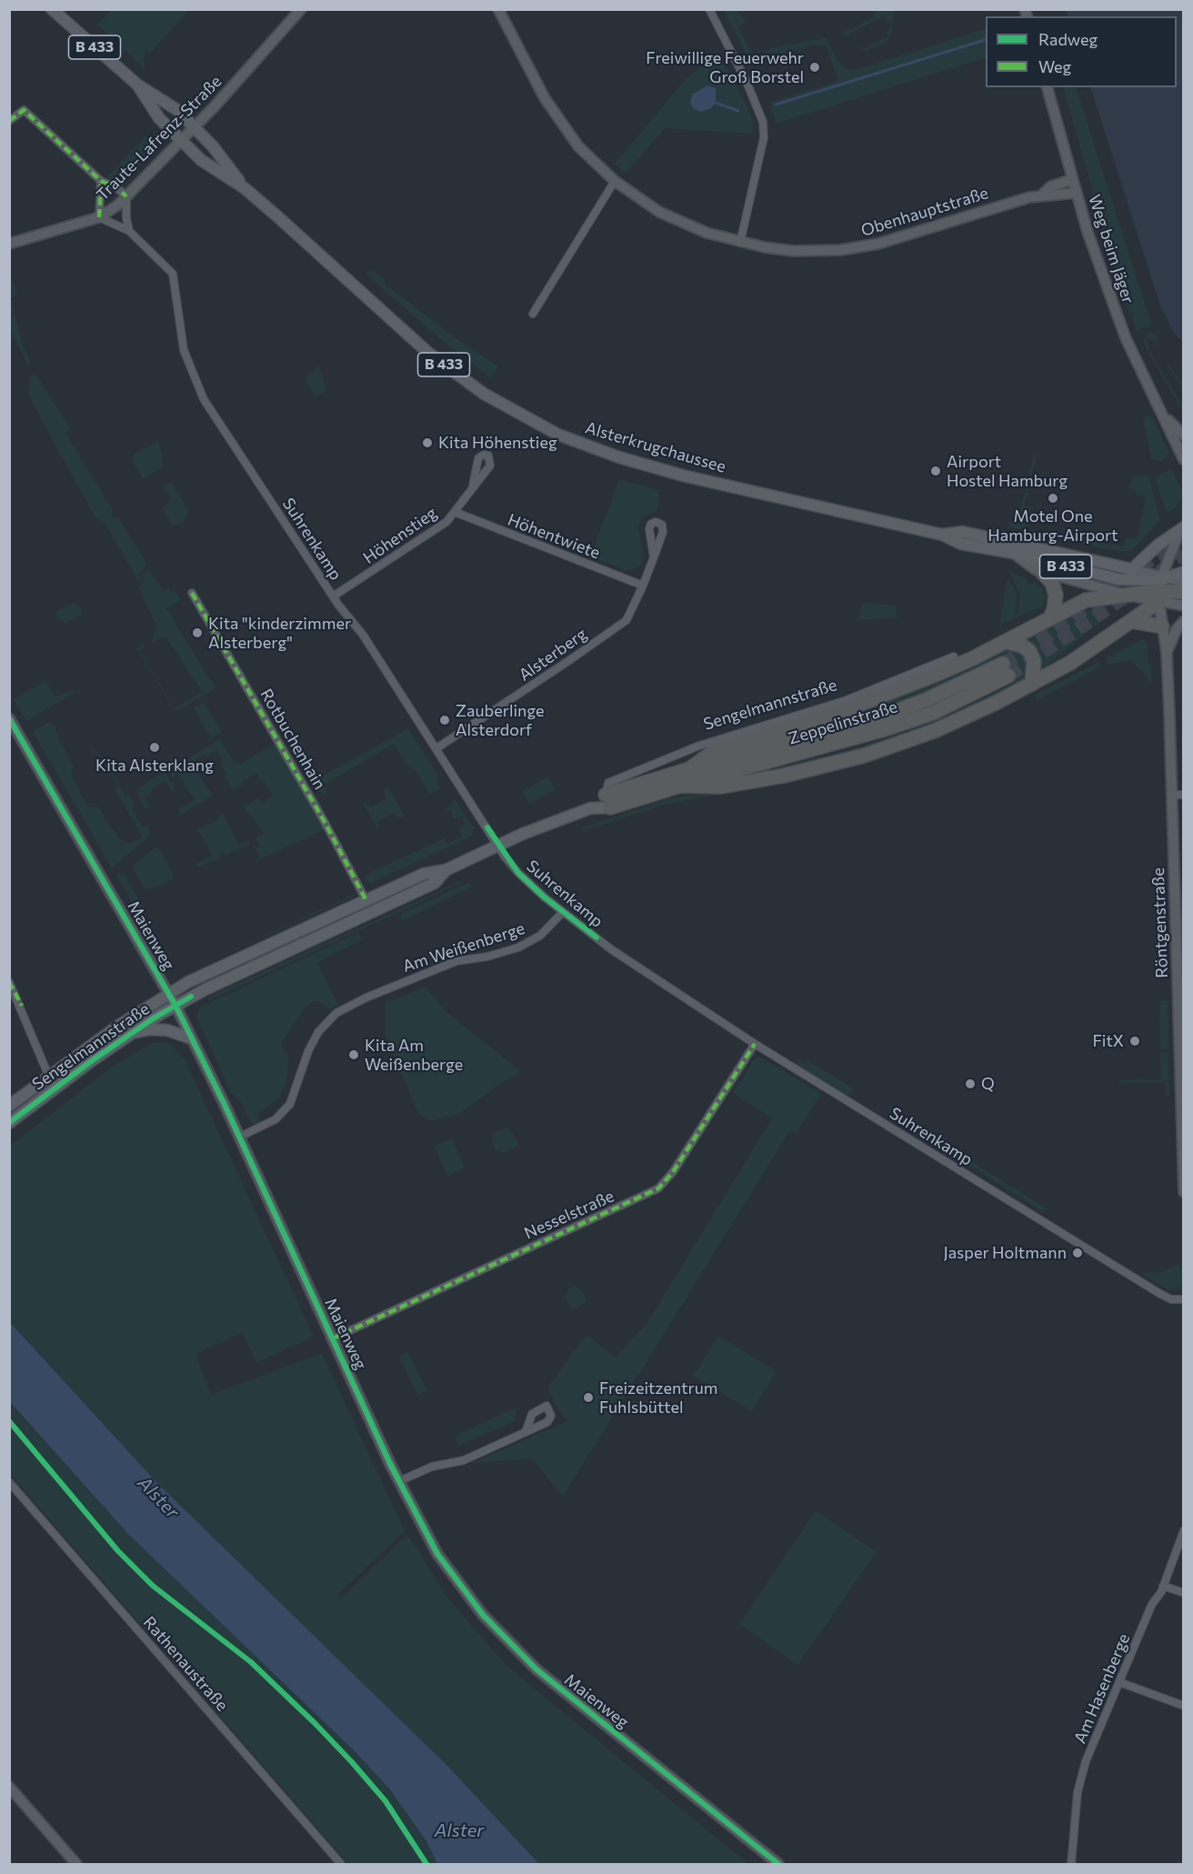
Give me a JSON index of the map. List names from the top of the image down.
{
  "streets": {
    "highway": ["Sengelmannstraße", "Zeppelinstraße"],
    "main road": ["B 433", "Alsterkrugchaussee"],
    "street": [
      "Traute-Lafrenz-Straße",
      "Obenhauptstraße",
      "Weg beim Jäger",
      "Höhenstieg",
      "Höhentwiete",
      "Suhrenkamp",
      "Alsterberg",
      "Rotbuchenhain",
      "Röntgenstraße",
      "Maienweg",
      "Am Weißenberge",
      "Nesselstraße",
      "Rathenaustraße",
      "Am Hasenberge"
    ]
  },
  "crossings": [
    ["B 433", "Alsterkrugchaussee"],
    ["B 433", "Röntgenstraße"],
    ["Traute-Lafrenz-Straße", "Alsterkrugchaussee"],
    ["Traute-Lafrenz-Straße", "Suhrenkamp"],
    ["Obenhauptstraße", "Weg beim Jäger"],
    ["Alsterkrugchaussee", "Röntgenstraße"],
    ["Höhenstieg", "Höhentwiete"],
    ["Höhenstieg", "Suhrenkamp"],
    ["Höhentwiete", "Alsterberg"],
    ["Suhrenkamp", "Alsterberg"],
    ["Suhrenkamp", "Sengelmannstraße"],
    ["Suhrenkamp", "Am Weißenberge"],
    ["Suhrenkamp", "Nesselstraße"],
    ["Sengelmannstraße", "Zeppelinstraße"],
    ["Sengelmannstraße", "Rotbuchenhain"],
    ["Sengelmannstraße", "Maienweg"],
    ["Maienweg", "Am Weißenberge"],
    ["Maienweg", "Nesselstraße"]
  ],
  "water": ["Alster"],
  "places": [
    "Freiwillige Feuerwehr Groß Borstel",
    "Kita Höhenstieg",
    "Airport Hostel Hamburg",
    "Motel One Hamburg-Airport",
    "Kita \"kinderzimmer Alsterberg\"",
    "Zauberlinge Alsterdorf",
    "Kita Alsterklang",
    "FitX",
    "Kita Am Weißenberge",
    "Q",
    "Jasper Holtmann",
    "Freizeitzentrum Fuhlsbüttel"
  ],
  "legend": ["Radweg", "Weg"]
}
